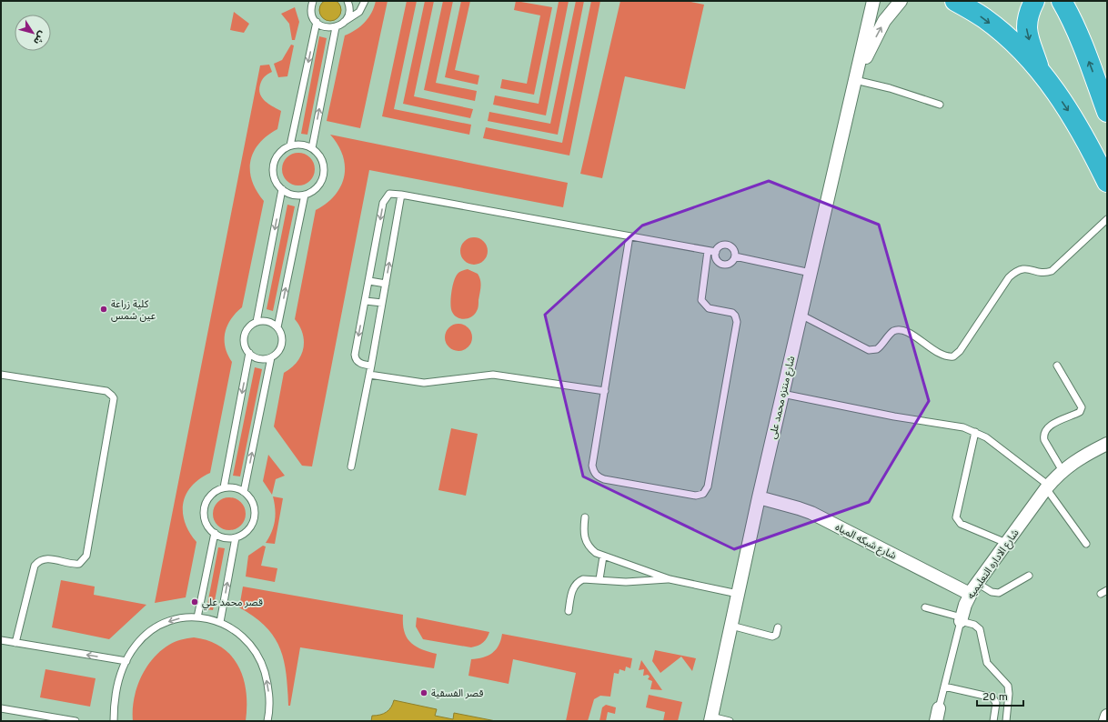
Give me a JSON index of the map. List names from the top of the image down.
{
  "streets": {
    "street": ["شارع منتزه محمد على", "شارع شبكه المياه", "شارع الاداره التعليميه"]
  },
  "crossings": [
    ["شارع منتزه محمد على", "شارع شبكه المياه"],
    ["شارع شبكه المياه", "شارع الاداره التعليميه"]
  ],
  "places": ["كلية زراعة عين شمس", "قصر محمد علي", "قصر الفسقية"],
  "scale_bar": "20 m",
  "north": "bottom right"
}
